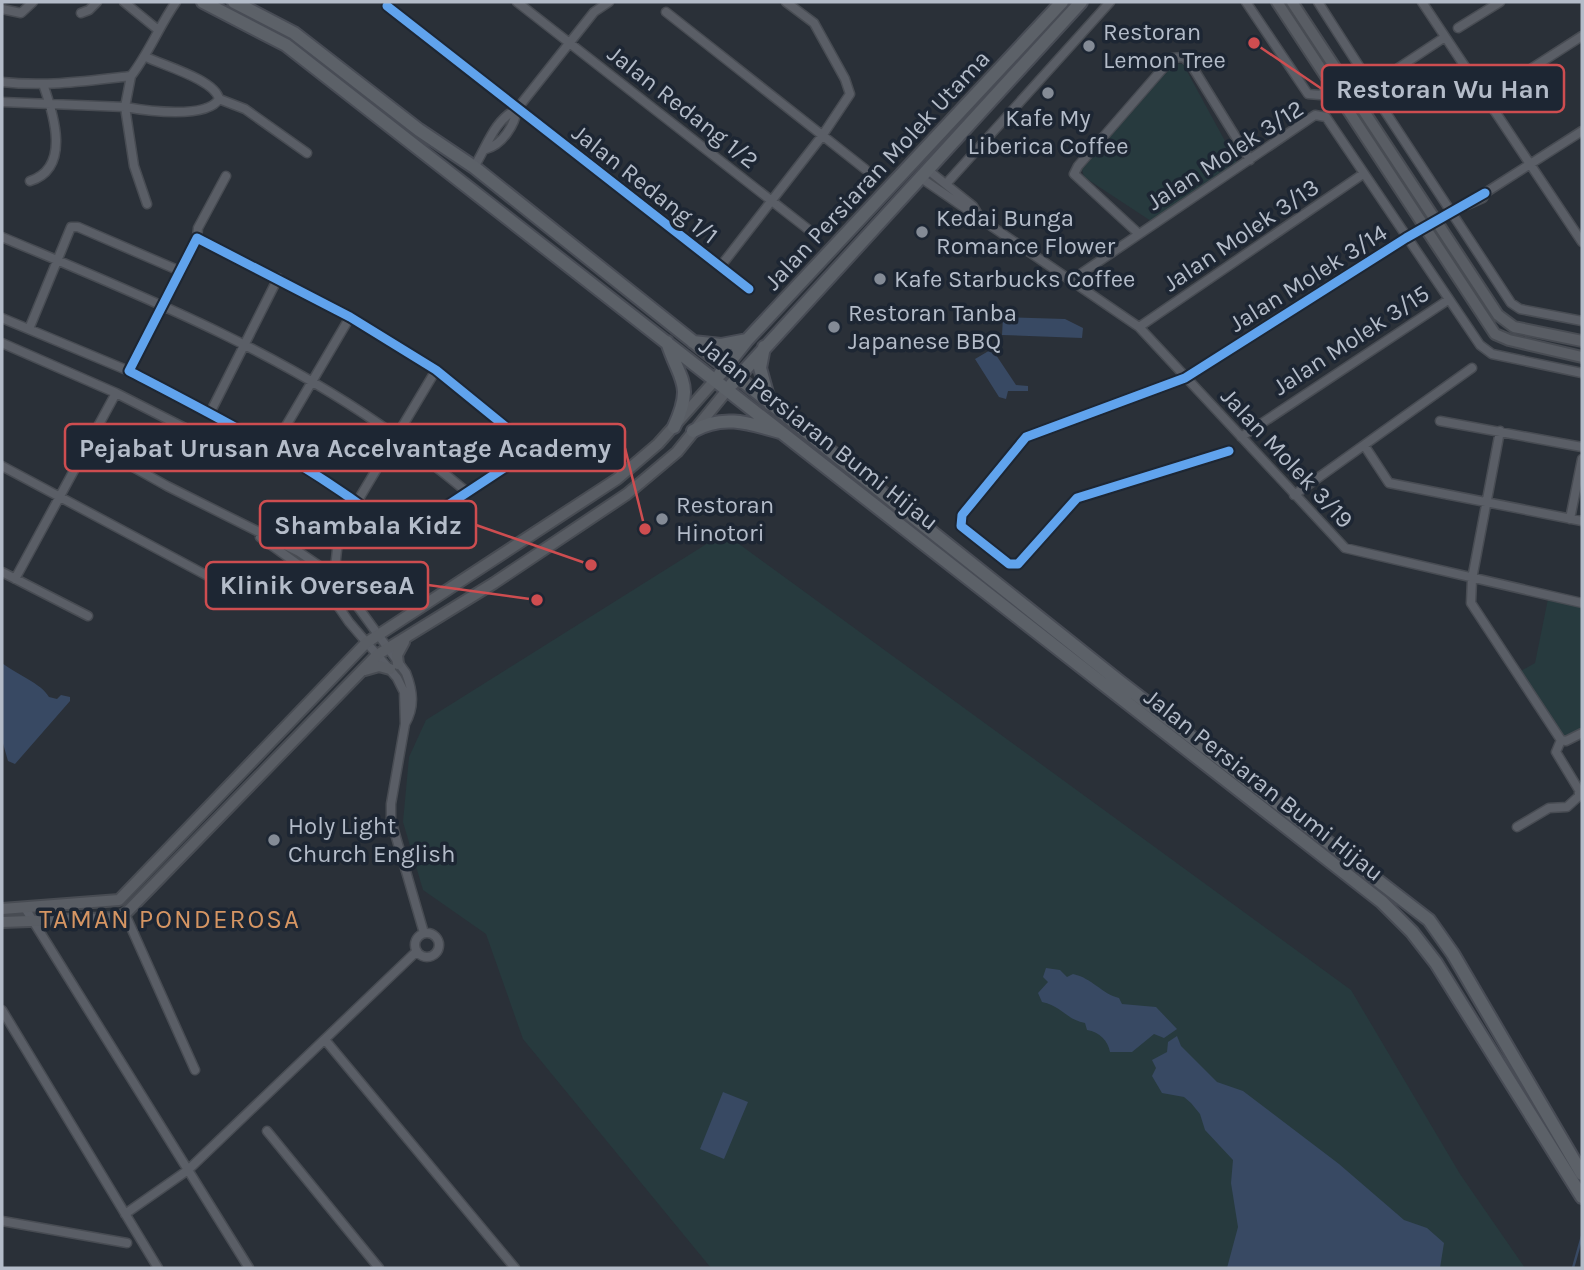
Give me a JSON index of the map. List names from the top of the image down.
{
  "streets": {
    "main road": ["Jalan Persiaran Molek Utama", "Jalan Persiaran Bumi Hijau"],
    "street": [
      "Jalan Redang 1/2",
      "Jalan Molek 3/12",
      "Jalan Redang 1/1",
      "Jalan Molek 3/13",
      "Jalan Molek 3/14",
      "Jalan Molek 3/15",
      "Jalan Molek 3/19"
    ]
  },
  "crossings": [
    ["Jalan Redang 1/2", "Jalan Redang 1/1"],
    ["Jalan Molek 3/12", "Jalan Molek 3/13"],
    ["Jalan Molek 3/12", "Jalan Molek 3/14"],
    ["Jalan Molek 3/12", "Jalan Molek 3/15"],
    ["Jalan Molek 3/12", "Jalan Molek 3/19"],
    ["Jalan Persiaran Molek Utama", "Jalan Persiaran Bumi Hijau"],
    ["Jalan Persiaran Molek Utama", "Jalan Molek 3/19"],
    ["Jalan Molek 3/13", "Jalan Molek 3/19"],
    ["Jalan Molek 3/14", "Jalan Molek 3/19"],
    ["Jalan Molek 3/15", "Jalan Molek 3/19"]
  ],
  "districts": ["TAMAN PONDEROSA"],
  "places": [
    "Restoran Wu Han",
    "Restoran Lemon Tree",
    "Kafe My Liberica Coffee",
    "Kedai Bunga Romance Flower",
    "Kafe Starbucks Coffee",
    "Restoran Tanba Japanese BBQ",
    "Restoran Hinotori",
    "Pejabat Urusan Ava Accelvantage Academy",
    "Shambala Kidz",
    "Klinik OverseaA",
    "Holy Light Church English"
  ]
}
